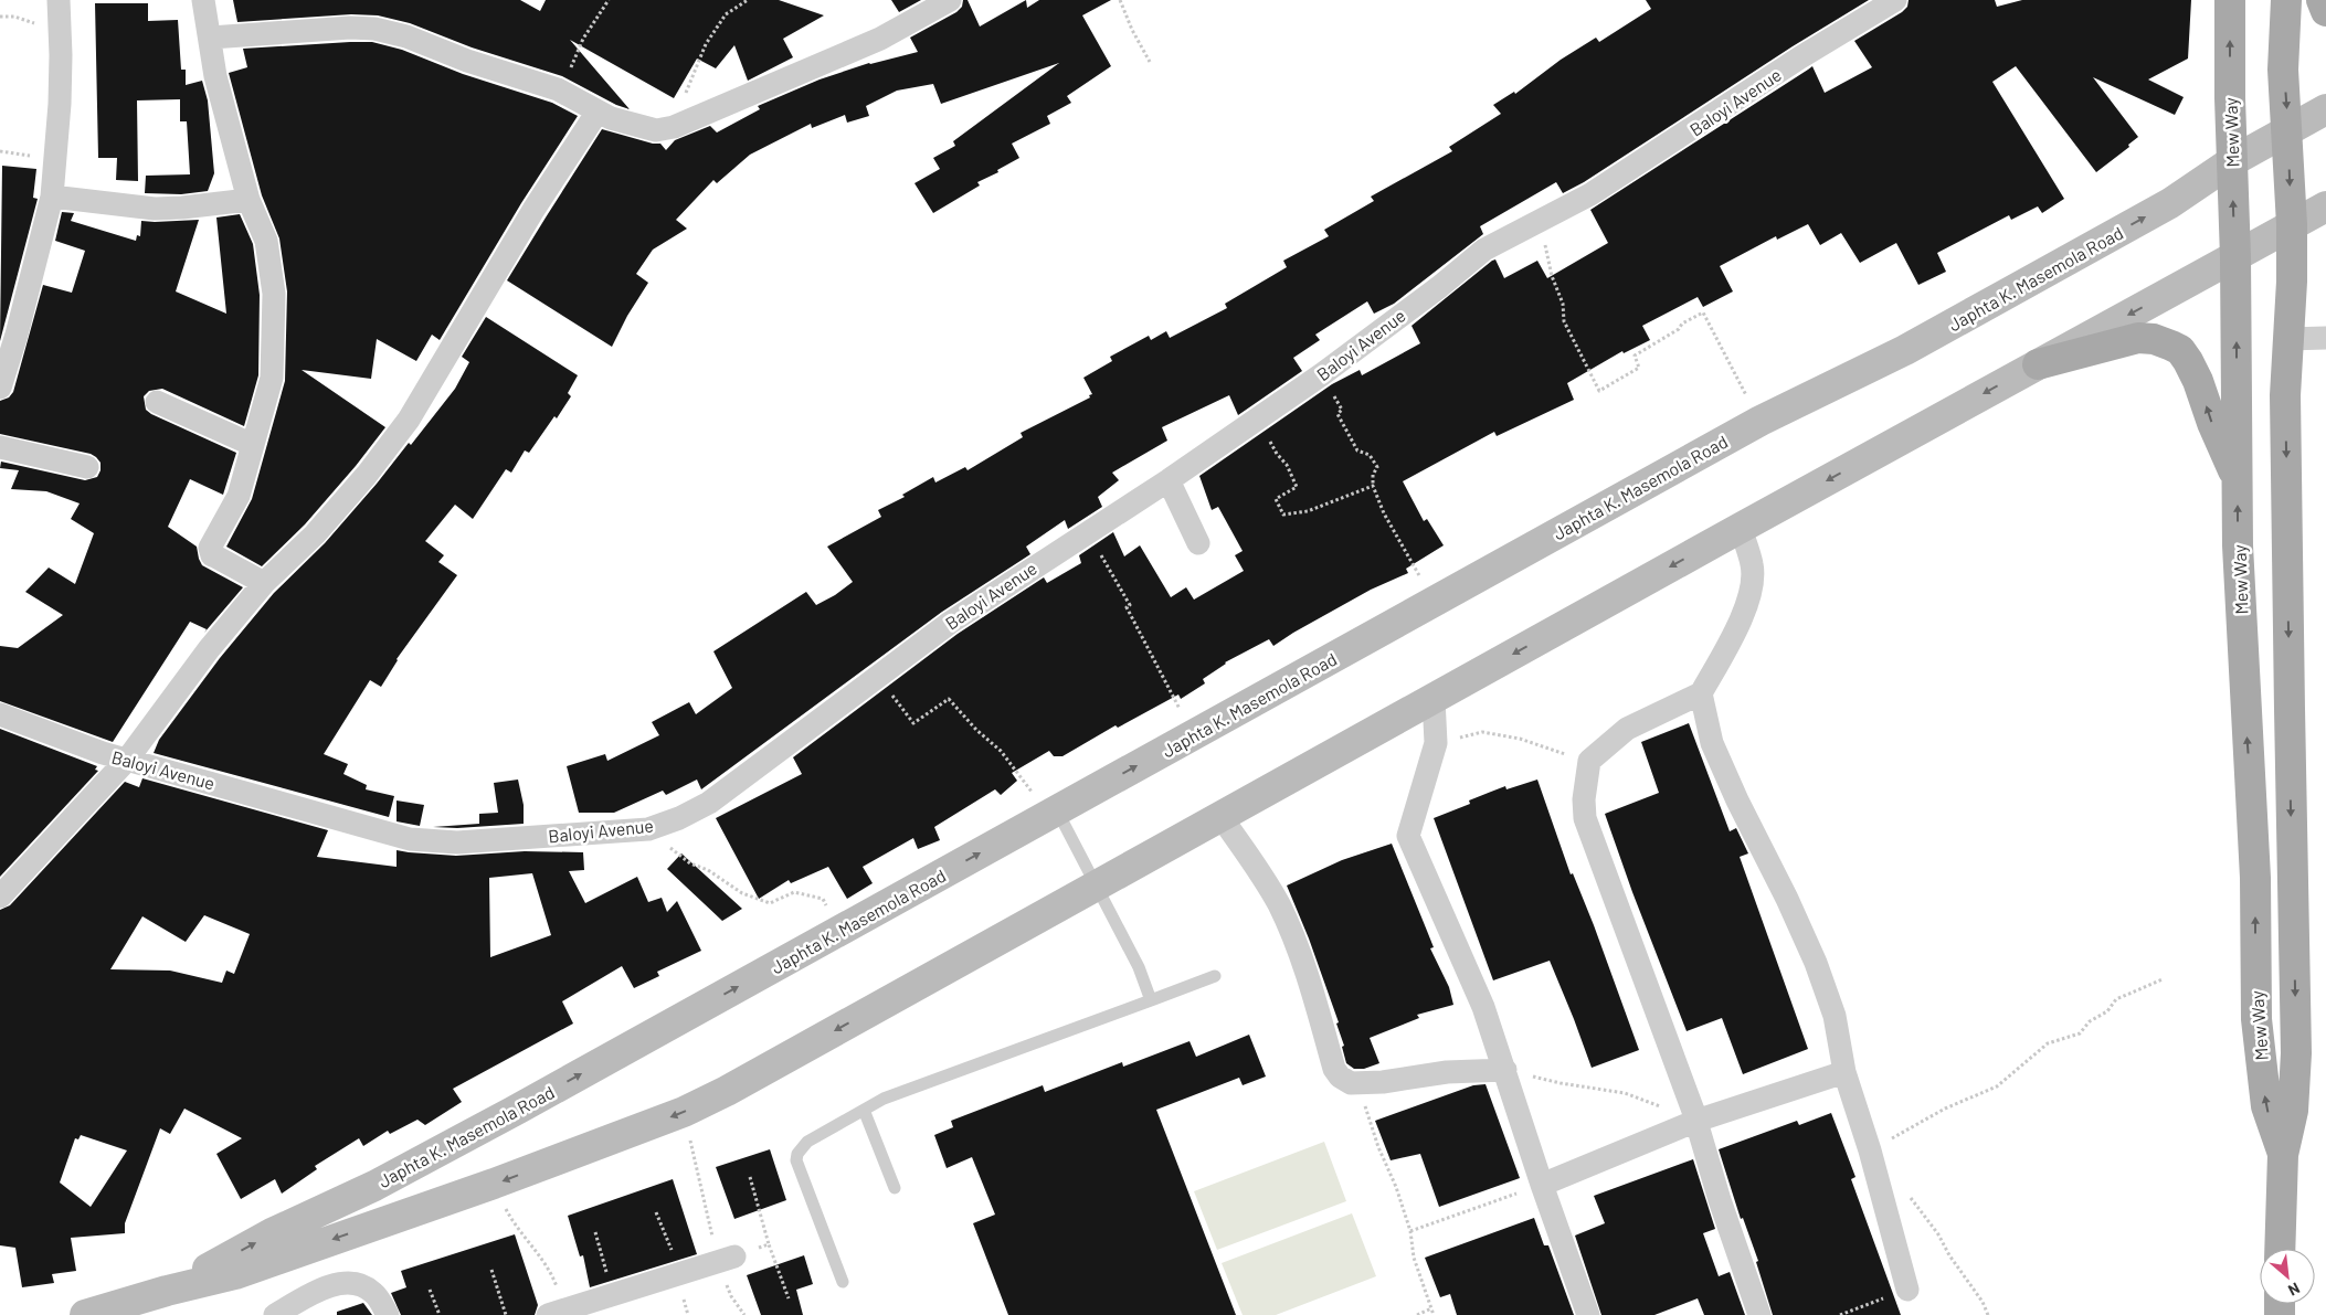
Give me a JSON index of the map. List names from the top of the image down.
{
  "streets": {
    "main road": ["Mew Way", "Japhta K. Masemola Road"],
    "street": ["Baloyi Avenue"]
  },
  "crossings": [
    ["Mew Way", "Japhta K. Masemola Road"]
  ],
  "north": "bottom right"
}
